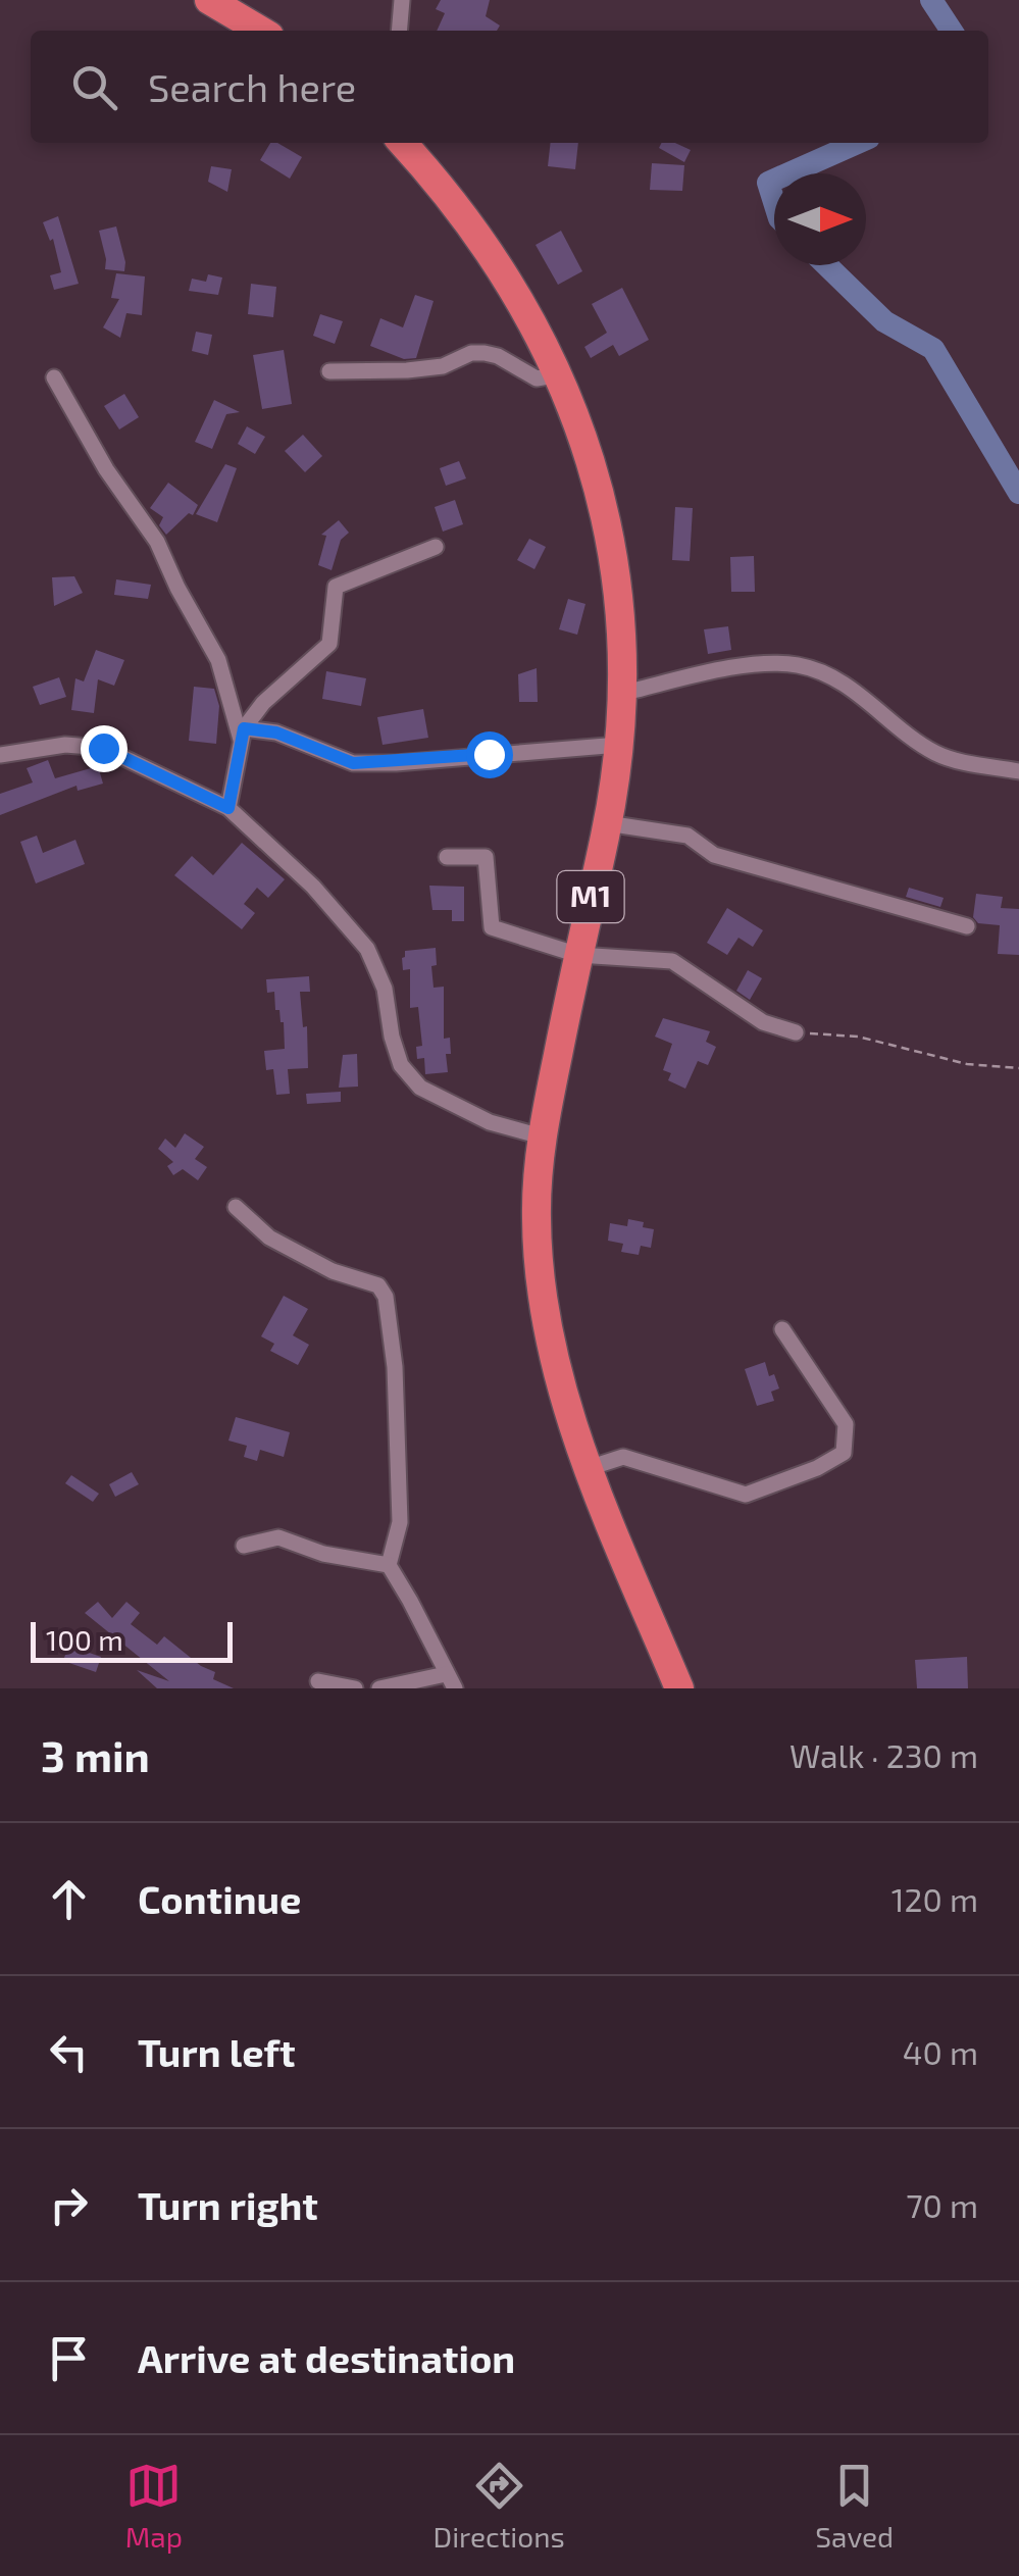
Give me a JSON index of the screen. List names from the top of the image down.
{
  "streets": {
    "highway": ["M1"]
  },
  "scale_bar": "100 m",
  "north": "right",
  "page": {
    "search": "Search here",
    "scale": "100 m",
    "heading": ["3 min", "Walk · 230 m"],
    "list": [
      ["Continue", "120 m"],
      ["Turn left", "40 m"],
      ["Turn right", "70 m"],
      "Arrive at destination"
    ],
    "nav": ["Map", "Directions", "Saved"]
  }
}
